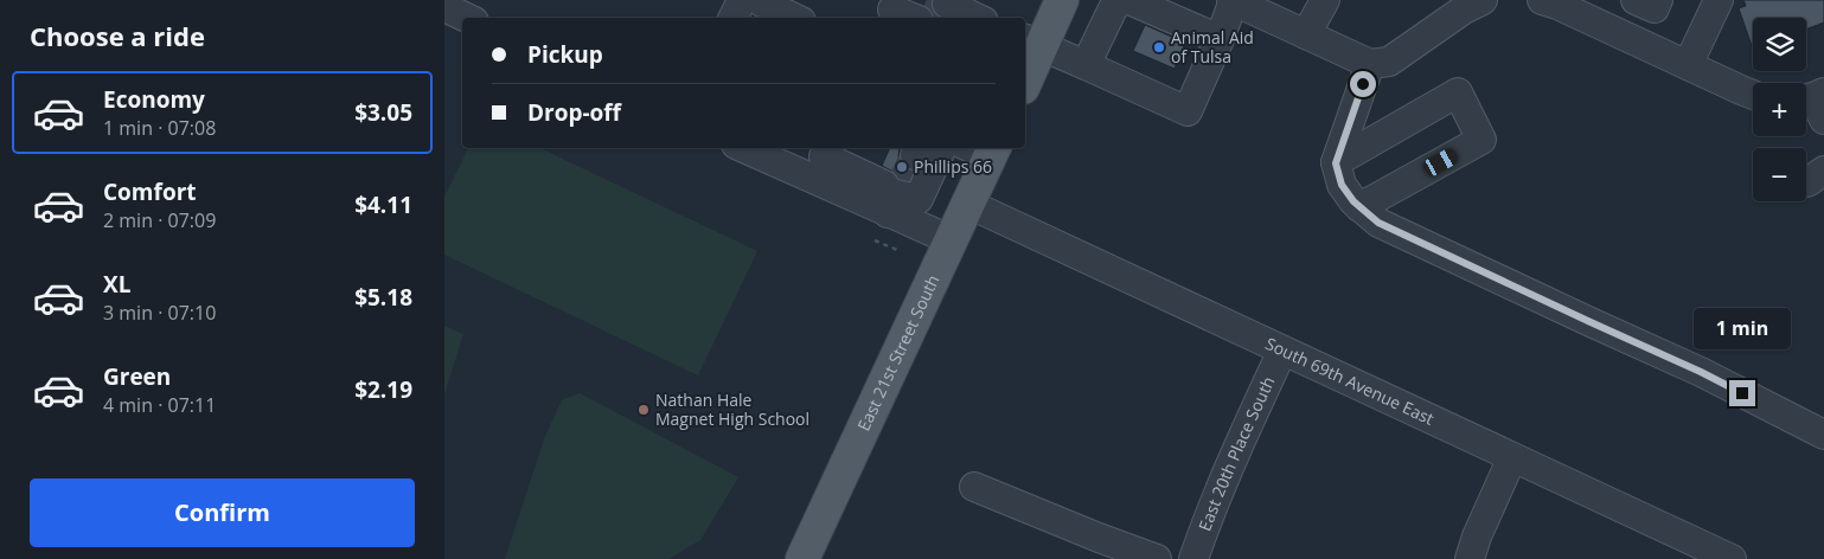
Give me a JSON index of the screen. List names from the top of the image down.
{
  "streets": {
    "main road": ["East 21st Street South"],
    "street": ["South 69th Avenue East", "East 20th Place South"]
  },
  "crossings": [
    ["East 21st Street South", "South 69th Avenue East"],
    ["South 69th Avenue East", "East 20th Place South"]
  ],
  "places": ["Animal Aid of Tulsa", "Phillips 66", "Nathan Hale Magnet High School"],
  "page": {
    "heading": "Choose a ride",
    "map_buttons": ["+", "−"],
    "banner": ["Pickup", "Drop-off"],
    "list": [
      {
        "name": "Economy",
        "note": "1 min · 07:08",
        "value": "$3.05"
      },
      {
        "name": "Comfort",
        "note": "2 min · 07:09",
        "value": "$4.11"
      },
      {
        "name": "XL",
        "note": "3 min · 07:10",
        "value": "$5.18"
      },
      {
        "name": "Green",
        "note": "4 min · 07:11",
        "value": "$2.19"
      }
    ],
    "bubble": "1 min",
    "buttons": "Confirm"
  }
}
